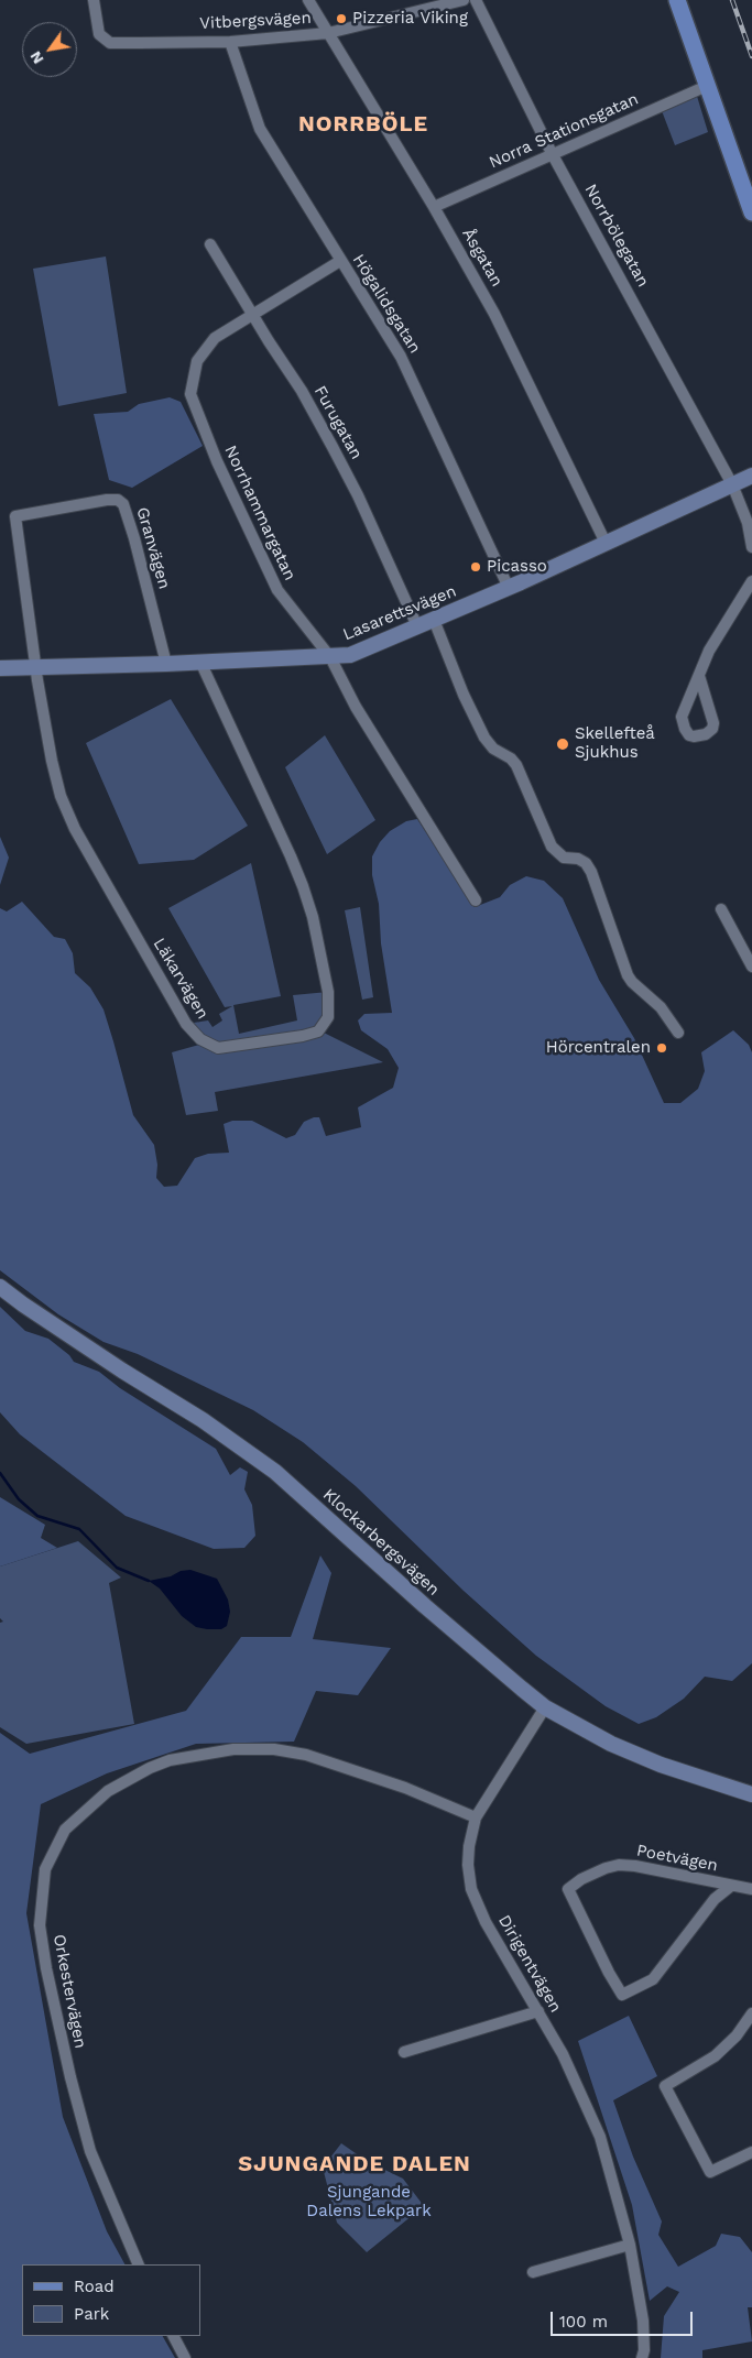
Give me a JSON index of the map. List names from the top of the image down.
{
  "streets": {
    "main road": ["Lasarettsvägen", "Klockarbergsvägen"],
    "street": [
      "Vitbergsvägen",
      "Norra Stationsgatan",
      "Norrbölegatan",
      "Åsgatan",
      "Högalidsgatan",
      "Furugatan",
      "Norrhammargatan",
      "Granvägen",
      "Läkarvägen",
      "Poetvägen",
      "Dirigentvägen",
      "Orkestervägen"
    ]
  },
  "crossings": [
    ["Vitbergsvägen", "Åsgatan"],
    ["Vitbergsvägen", "Högalidsgatan"],
    ["Norra Stationsgatan", "Norrbölegatan"],
    ["Norra Stationsgatan", "Åsgatan"],
    ["Norrbölegatan", "Lasarettsvägen"],
    ["Åsgatan", "Lasarettsvägen"],
    ["Högalidsgatan", "Norrhammargatan"],
    ["Högalidsgatan", "Lasarettsvägen"],
    ["Furugatan", "Norrhammargatan"],
    ["Furugatan", "Lasarettsvägen"],
    ["Norrhammargatan", "Lasarettsvägen"],
    ["Granvägen", "Lasarettsvägen"],
    ["Granvägen", "Läkarvägen"],
    ["Lasarettsvägen", "Läkarvägen"],
    ["Klockarbergsvägen", "Dirigentvägen"],
    ["Dirigentvägen", "Orkestervägen"]
  ],
  "districts": ["NORRBÖLE", "SJUNGANDE DALEN"],
  "parks": ["Sjungande Dalens Lekpark"],
  "places": [
    "Pizzeria Viking",
    "Picasso",
    "Skellefteå Sjukhus",
    "Hörcentralen"
  ],
  "legend": ["Road", "Park"],
  "scale_bar": "100 m",
  "north": "bottom left"
}
